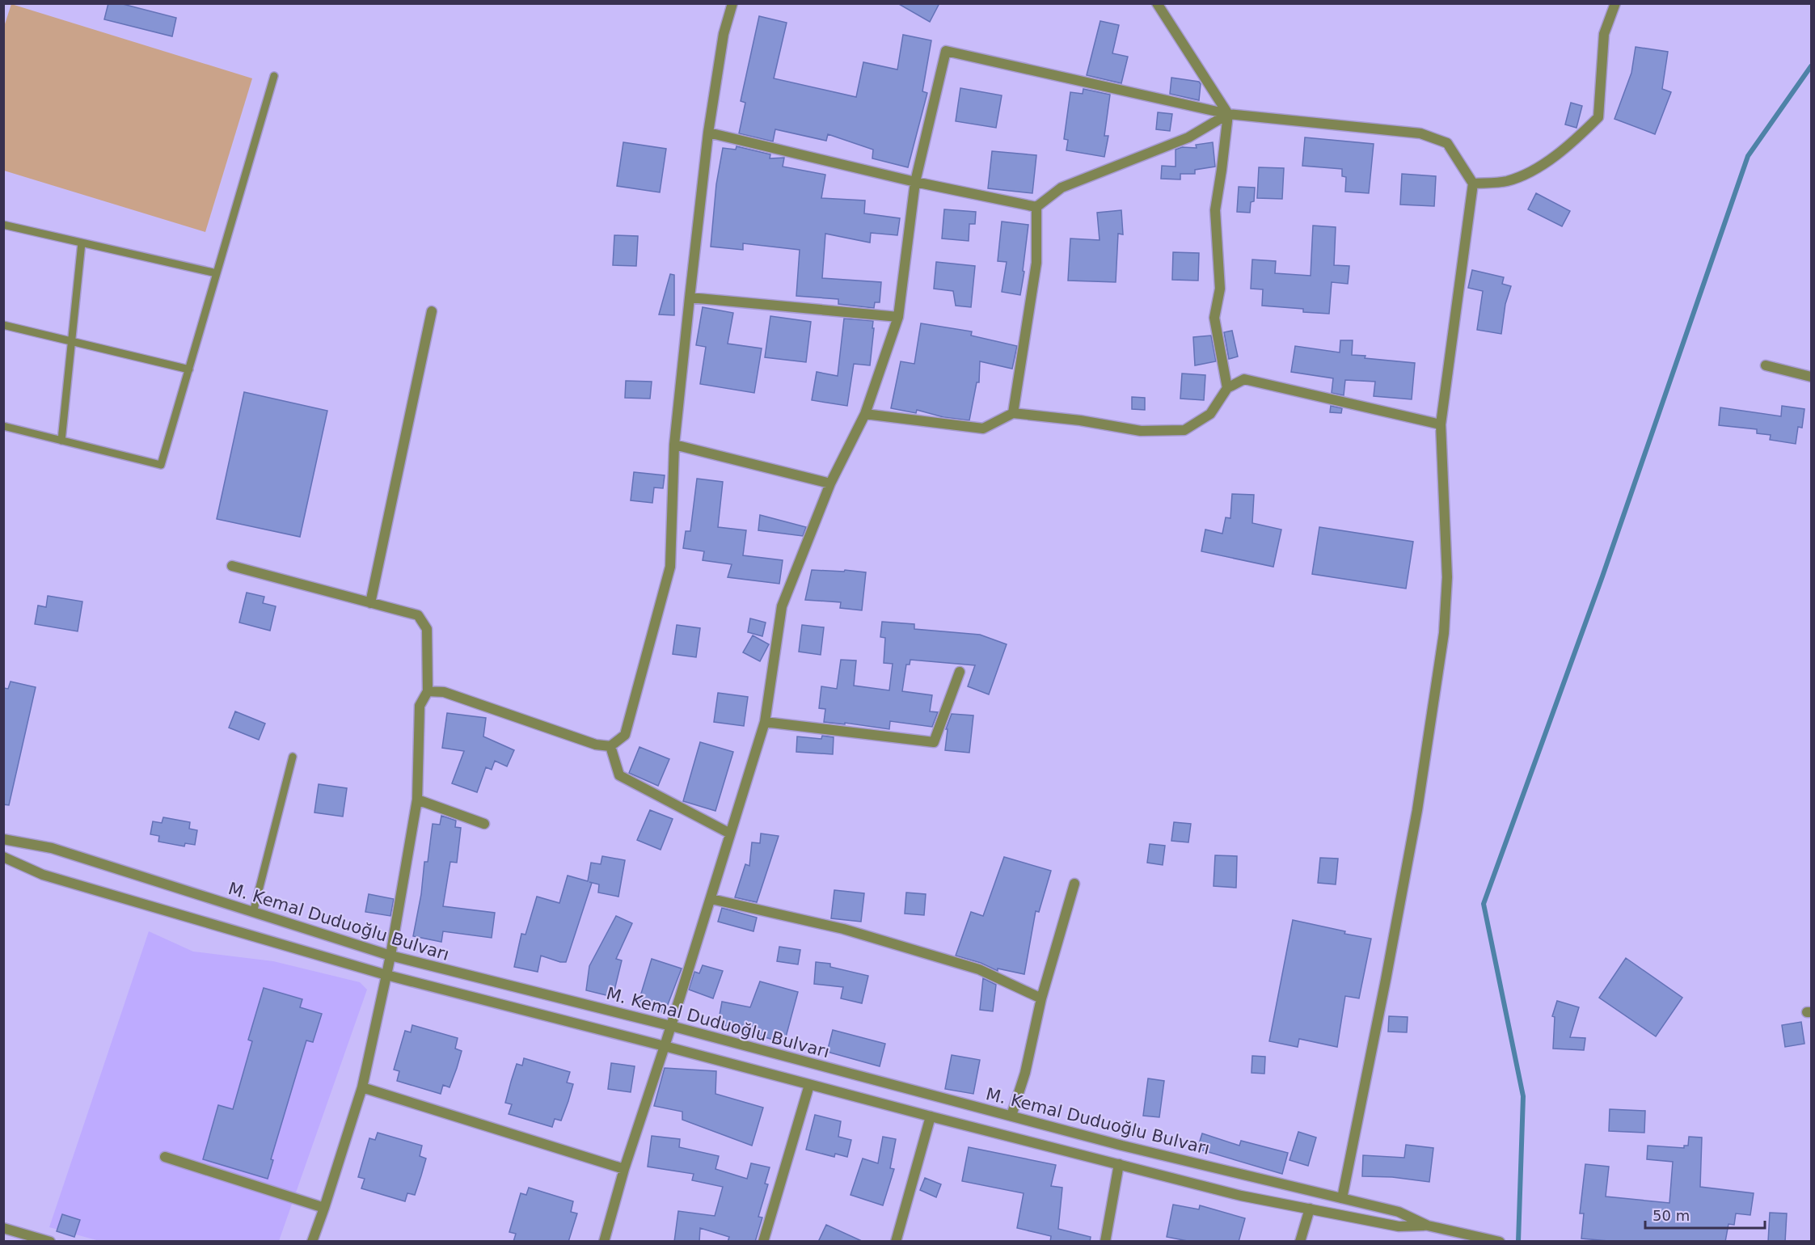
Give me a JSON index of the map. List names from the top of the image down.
{
  "streets": {
    "street": ["M. Kemal Duduoğlu Bulvarı"]
  },
  "scale_bar": "50 m"
}
